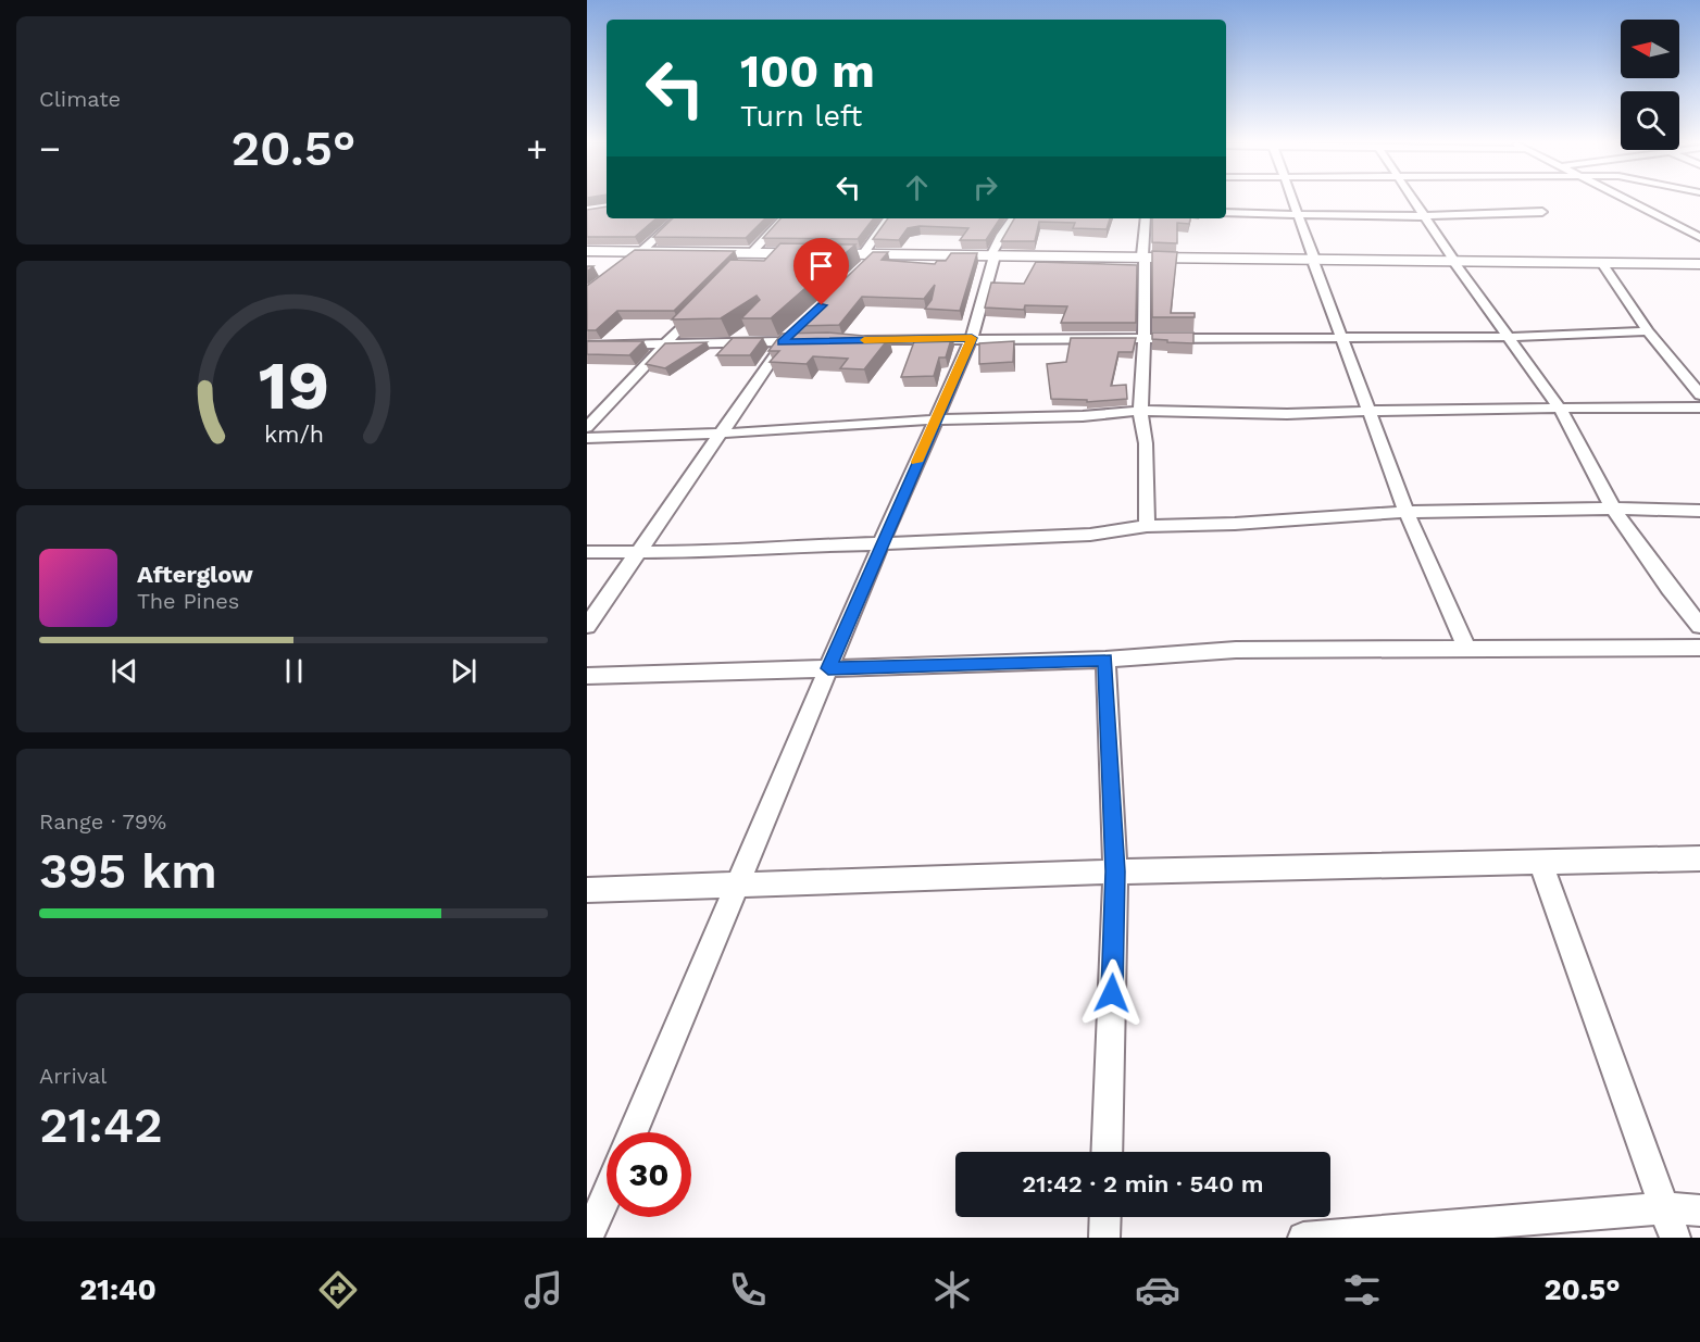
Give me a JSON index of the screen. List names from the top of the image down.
{
  "north": "left",
  "page": {
    "tile": [
      "Climate",
      ["Range · 79%", "395 km"],
      ["Arrival", "21:42"]
    ],
    "turn": ["100 m", "Turn left"],
    "heat": ["−", "20.5°", "+"],
    "song": ["Afterglow", "The Pines"],
    "limit": "30",
    "trip": "21:42 · 2 min · 540 m",
    "tabs": ["21:40", "20.5°"],
    "gauge": ["19", "km/h"]
  }
}
